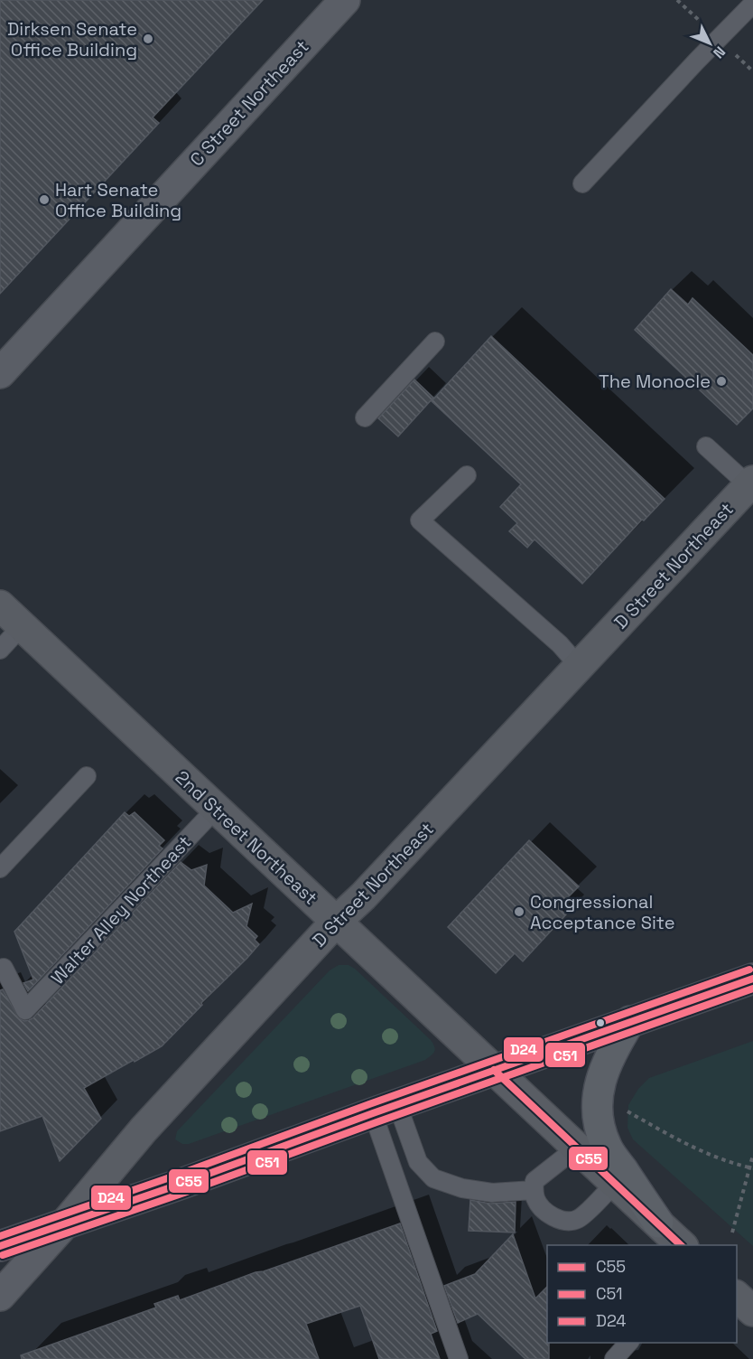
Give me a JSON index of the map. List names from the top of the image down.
{
  "streets": {
    "street": ["C Street Northeast", "D Street Northeast", "2nd Street Northeast"],
    "lane": ["Walter Alley Northeast"]
  },
  "crossings": [
    ["D Street Northeast", "2nd Street Northeast"],
    ["2nd Street Northeast", "Walter Alley Northeast"]
  ],
  "places": [
    "Dirksen Senate Office Building",
    "Hart Senate Office Building",
    "The Monocle",
    "Congressional Acceptance Site"
  ],
  "lines": ["transit line D24", "transit line C55", "transit line C51"],
  "legend": ["C55", "C51", "D24"],
  "north": "bottom right"
}
